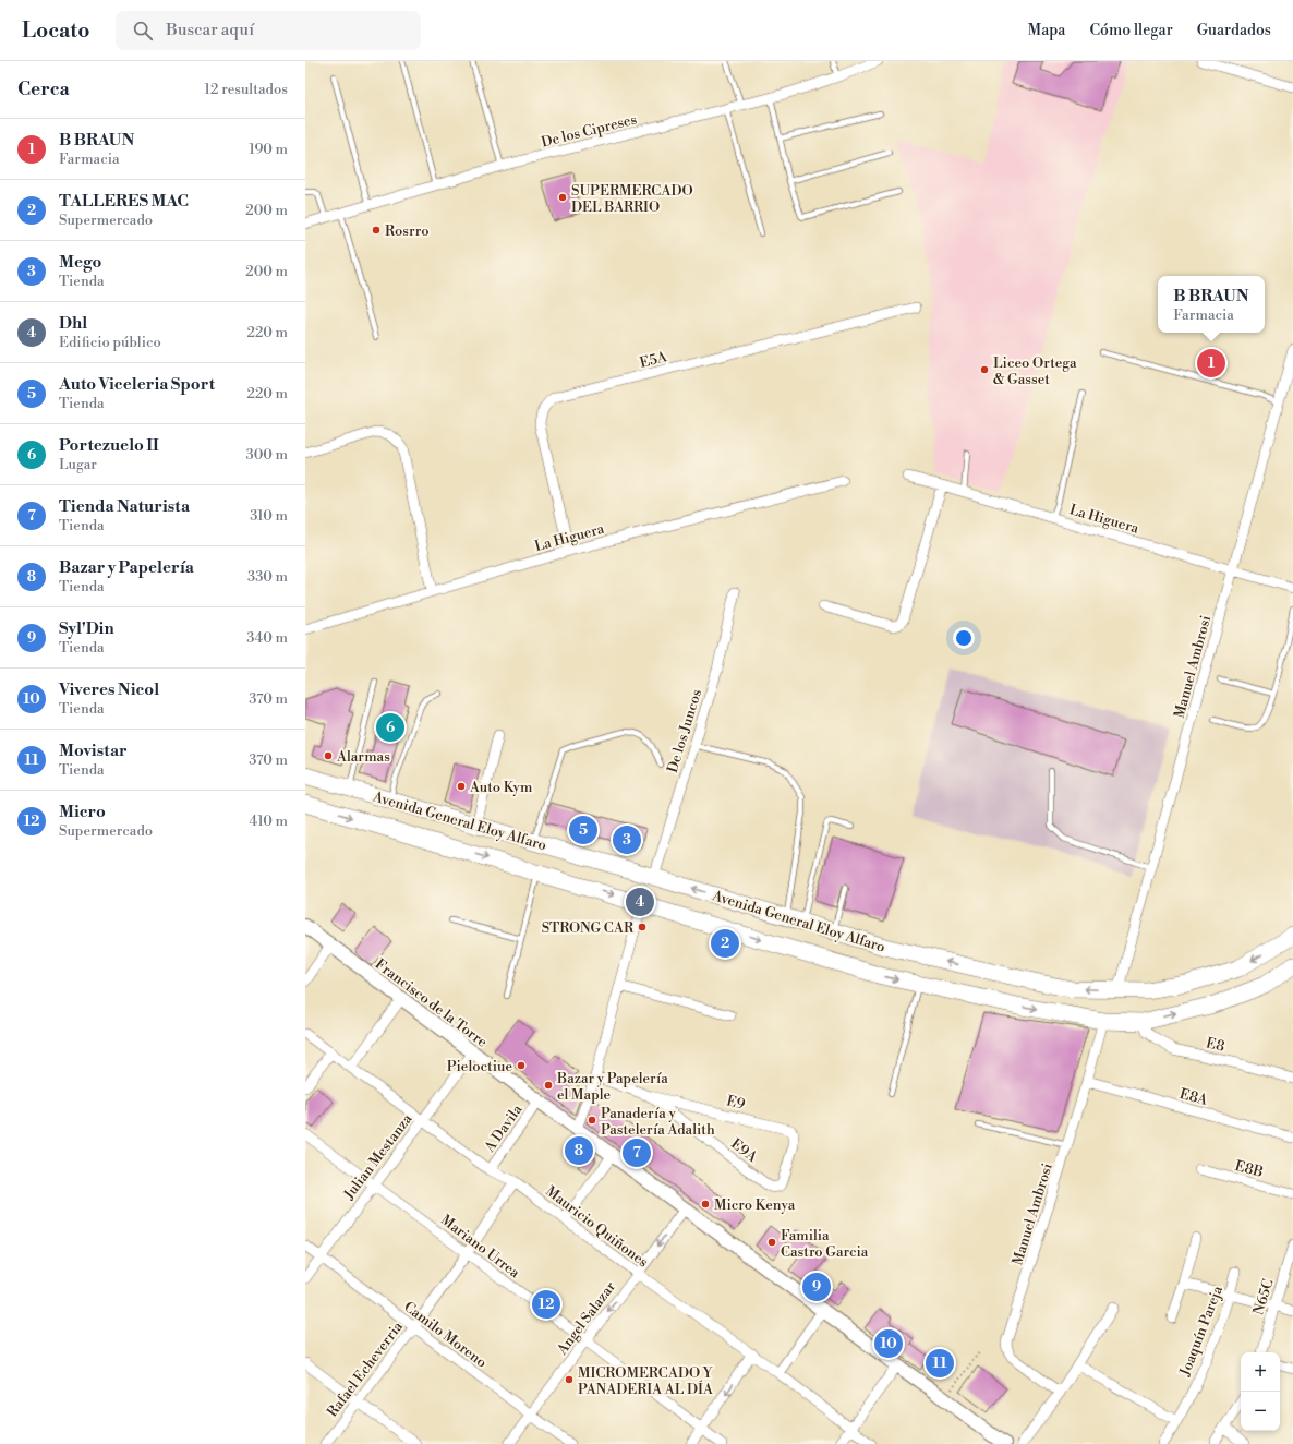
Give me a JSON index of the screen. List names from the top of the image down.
{
  "streets": {
    "main road": ["Avenida General Eloy Alfaro"],
    "street": [
      "De los Cipreses",
      "E5A",
      "La Higuera",
      "Manuel Ambrosi",
      "De los Juncos",
      "Francisco de la Torre",
      "E8",
      "E8A",
      "E9",
      "A Davila",
      "E9A",
      "Julian Mestanza",
      "E8B",
      "Mauricio Quiñones",
      "Mariano Urrea",
      "N65C",
      "Angel Salazar",
      "Joaquín Pareja",
      "Camilo Moreno",
      "Rafael Echeverria"
    ]
  },
  "crossings": [
    ["E5A", "La Higuera"],
    ["La Higuera", "Manuel Ambrosi"],
    ["Manuel Ambrosi", "Avenida General Eloy Alfaro"],
    ["Manuel Ambrosi", "E8A"],
    ["De los Juncos", "Avenida General Eloy Alfaro"],
    ["Avenida General Eloy Alfaro", "E8"],
    ["Francisco de la Torre", "A Davila"],
    ["Francisco de la Torre", "Julian Mestanza"],
    ["Francisco de la Torre", "Angel Salazar"],
    ["E9", "E9A"],
    ["A Davila", "Mauricio Quiñones"],
    ["Julian Mestanza", "Mauricio Quiñones"],
    ["Julian Mestanza", "Mariano Urrea"],
    ["Julian Mestanza", "Camilo Moreno"],
    ["Mauricio Quiñones", "Angel Salazar"],
    ["Mauricio Quiñones", "Rafael Echeverria"],
    ["Mariano Urrea", "Angel Salazar"],
    ["Mariano Urrea", "Rafael Echeverria"],
    ["Angel Salazar", "Camilo Moreno"],
    ["Camilo Moreno", "Rafael Echeverria"]
  ],
  "one_way": ["Angel Salazar"],
  "places": [
    "SUPERMERCADO DEL BARRIO",
    "Rosrro",
    "Liceo Ortega & Gasset",
    "Alarmas",
    "Auto Kym",
    "STRONG CAR",
    "Pieloctiue",
    "Bazar y Papelería el Maple",
    "Panadería y Pastelería Adalith",
    "Micro Kenya",
    "Familia Castro Garcia",
    "MICROMERCADO Y PANADERIA AL DÍA"
  ],
  "page": {
    "header": "Locato",
    "search": "Buscar aquí",
    "nav": ["Mapa", "Cómo llegar", "Guardados"],
    "heading": ["Cerca", "12 resultados"],
    "list": [
      {
        "mark": "1",
        "name": "B BRAUN",
        "note": "Farmacia",
        "value": "190 m"
      },
      {
        "mark": "2",
        "name": "TALLERES MAC",
        "note": "Supermercado",
        "value": "200 m"
      },
      {
        "mark": "3",
        "name": "Mego",
        "note": "Tienda",
        "value": "200 m"
      },
      {
        "mark": "4",
        "name": "Dhl",
        "note": "Edificio público",
        "value": "220 m"
      },
      {
        "mark": "5",
        "name": "Auto Viceleria Sport",
        "note": "Tienda",
        "value": "220 m"
      },
      {
        "mark": "6",
        "name": "Portezuelo II",
        "note": "Lugar",
        "value": "300 m"
      },
      {
        "mark": "7",
        "name": "Tienda Naturista",
        "note": "Tienda",
        "value": "310 m"
      },
      {
        "mark": "8",
        "name": "Bazar y Papelería",
        "note": "Tienda",
        "value": "330 m"
      },
      {
        "mark": "9",
        "name": "Syl'Din",
        "note": "Tienda",
        "value": "340 m"
      },
      {
        "mark": "10",
        "name": "Viveres Nicol",
        "note": "Tienda",
        "value": "370 m"
      },
      {
        "mark": "11",
        "name": "Movistar",
        "note": "Tienda",
        "value": "370 m"
      },
      {
        "mark": "12",
        "name": "Micro",
        "note": "Supermercado",
        "value": "410 m"
      }
    ],
    "popup": ["B BRAUN", "Farmacia"],
    "pins": [
      "1",
      "6",
      "5",
      "3",
      "4",
      "2",
      "8",
      "7",
      "9",
      "12",
      "10",
      "11"
    ],
    "map_buttons": ["+", "−"]
  }
}
